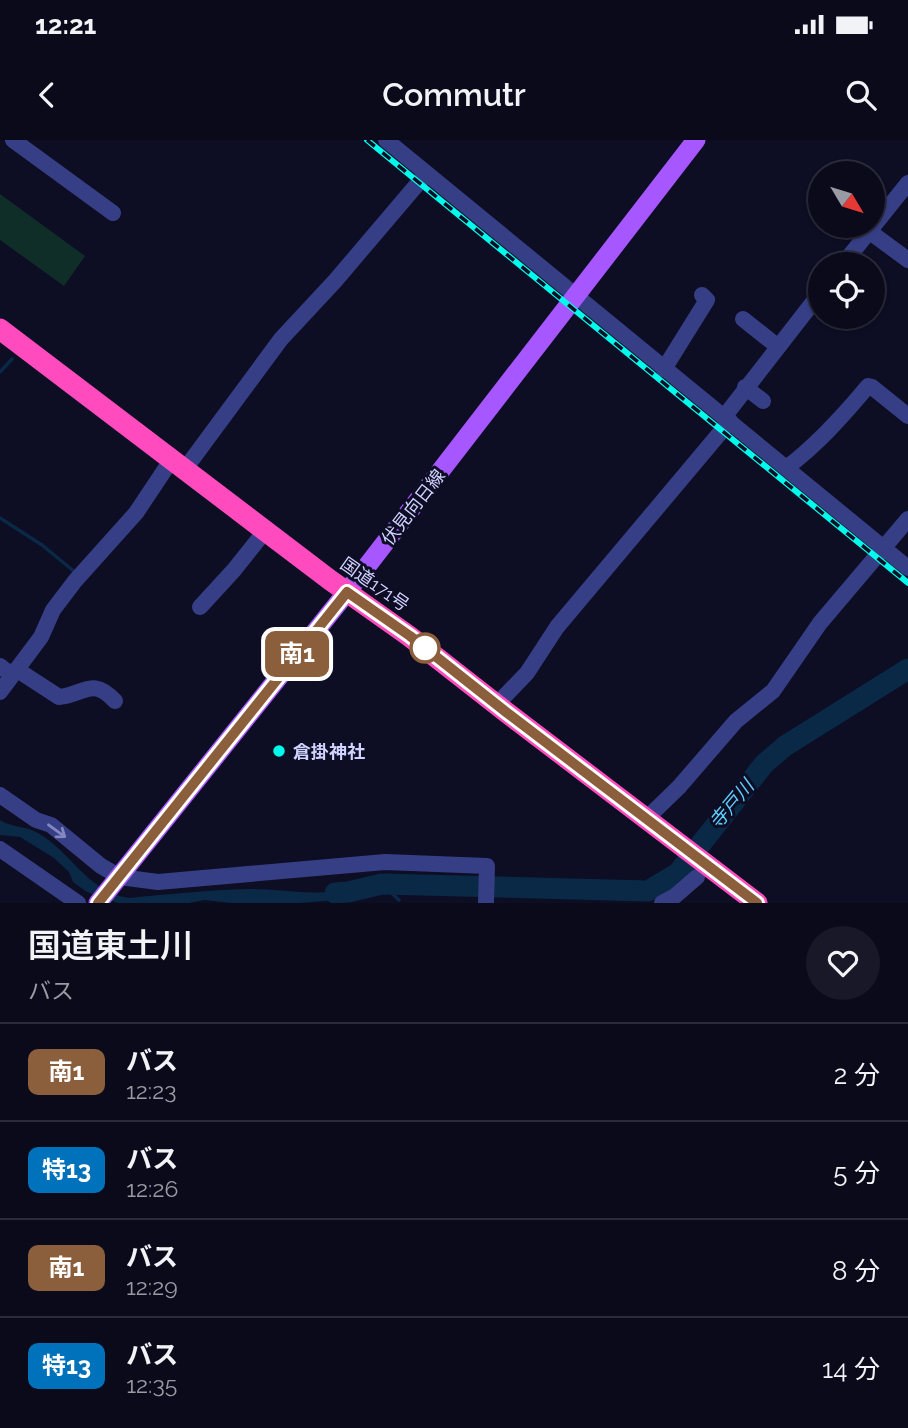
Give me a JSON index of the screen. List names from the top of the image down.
{
  "streets": {
    "highway": ["国道171号"],
    "main road": ["伏見向日線"]
  },
  "crossings": [
    ["伏見向日線", "国道171号"]
  ],
  "water": ["寺戸川"],
  "places": ["倉掛神社"],
  "lines": ["bus line 南1"],
  "north": "bottom right",
  "page": {
    "status": "12:21",
    "header": "Commutr",
    "on_map": "南1",
    "heading": ["国道東土川", "バス"],
    "list": [
      {
        "mark": "南1",
        "name": "バス",
        "note": "12:23",
        "value": "2 分"
      },
      {
        "mark": "特13",
        "name": "バス",
        "note": "12:26",
        "value": "5 分"
      },
      {
        "mark": "南1",
        "name": "バス",
        "note": "12:29",
        "value": "8 分"
      },
      {
        "mark": "特13",
        "name": "バス",
        "note": "12:35",
        "value": "14 分"
      }
    ]
  }
}
